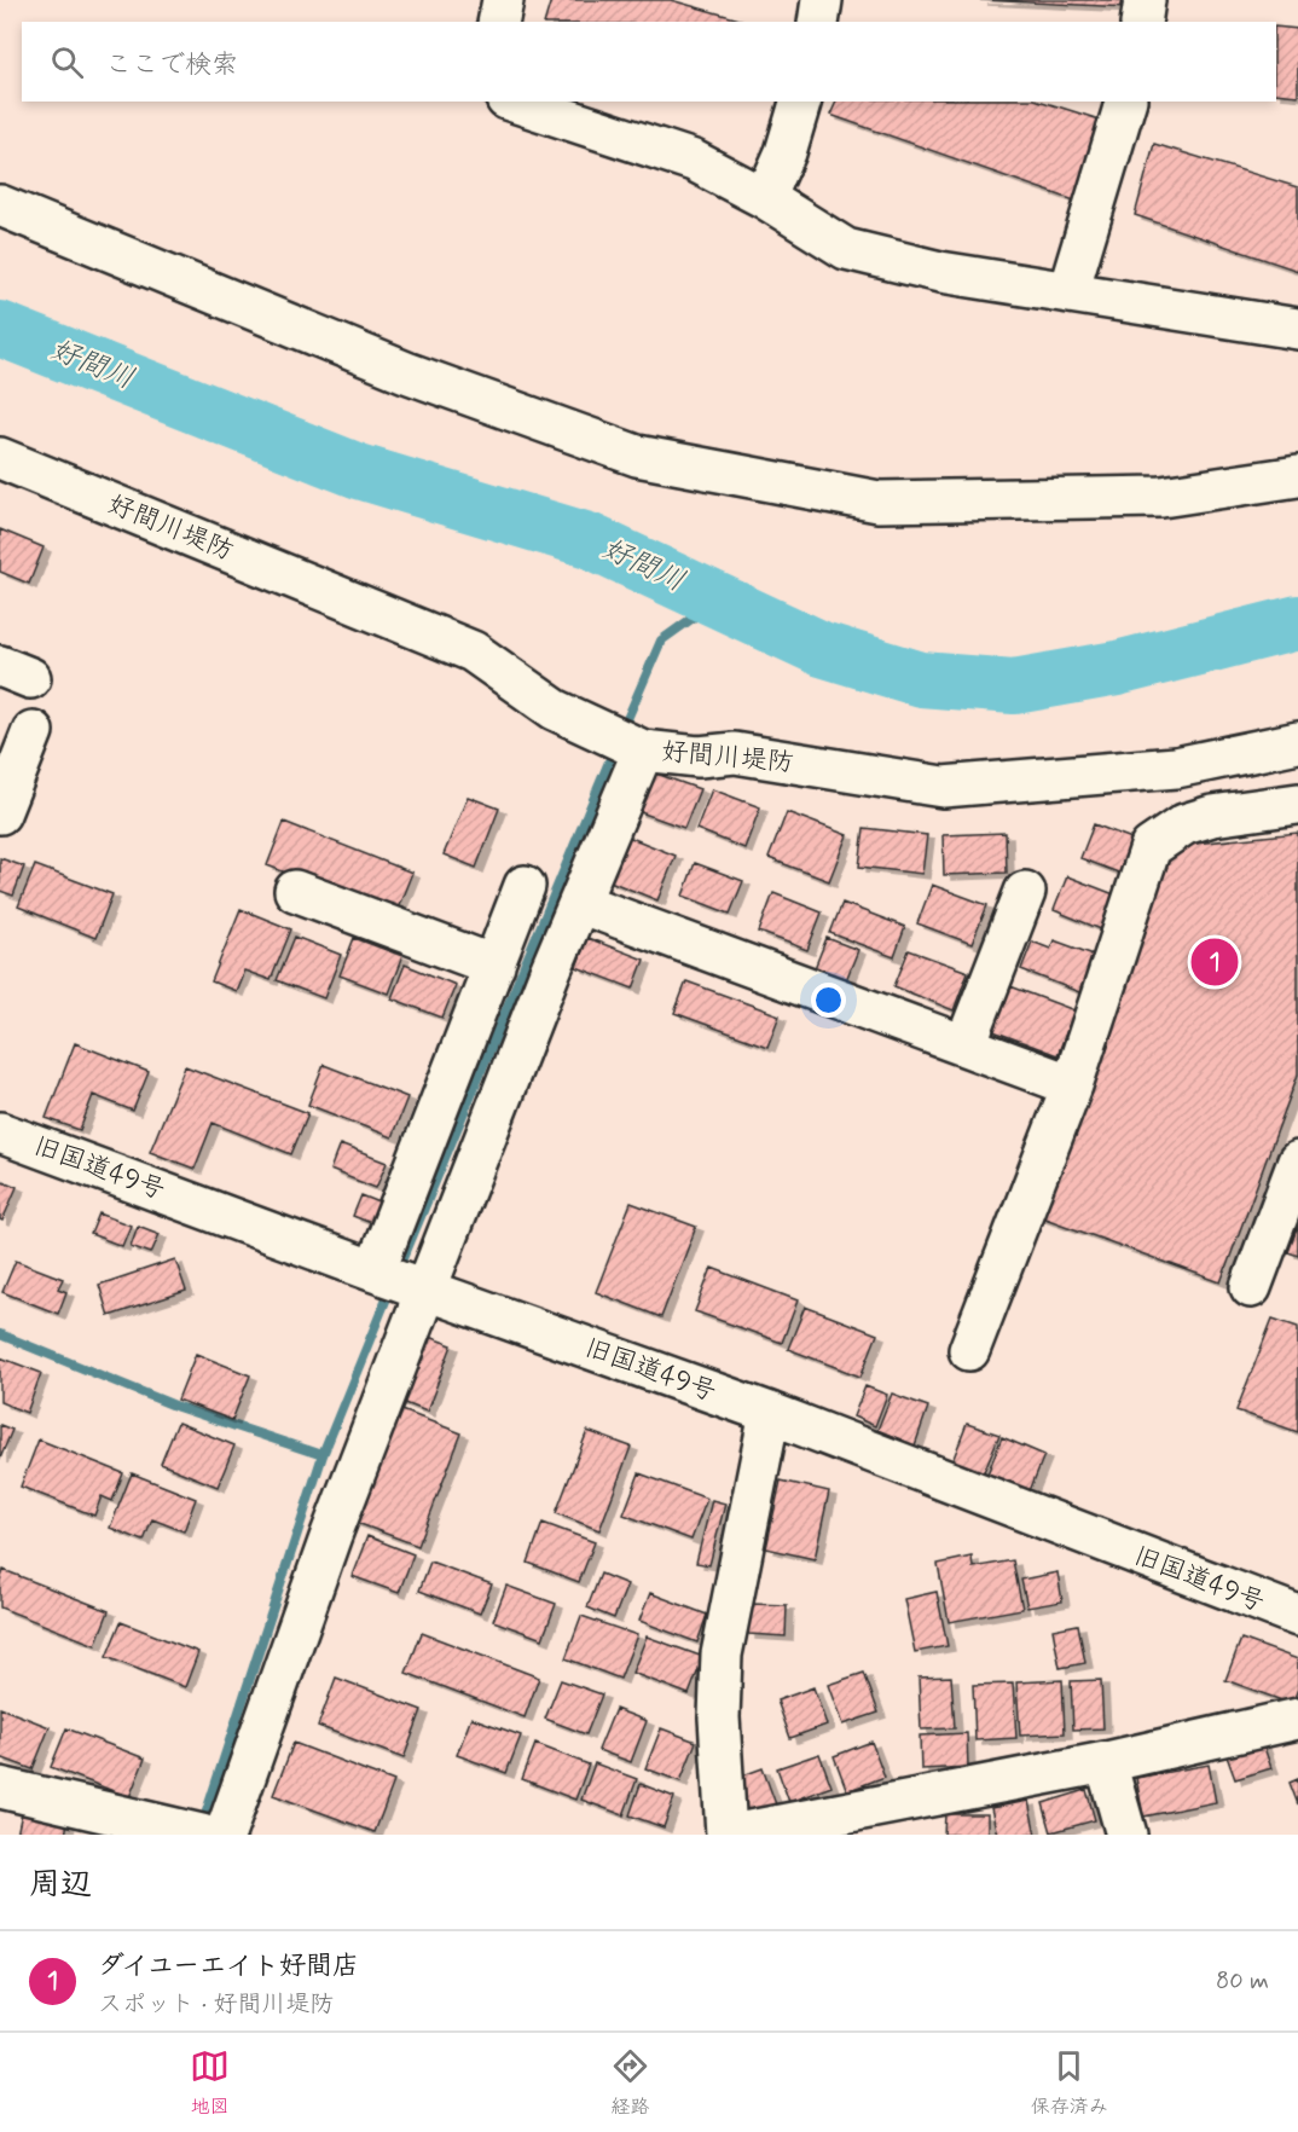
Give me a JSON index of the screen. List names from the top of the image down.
{
  "streets": {
    "street": ["好間川堤防", "旧国道49号"]
  },
  "water": ["好間川"],
  "page": {
    "search": "ここで検索",
    "pins": "1",
    "heading": "周辺",
    "list": [
      {
        "mark": "1",
        "name": "ダイユーエイト好間店",
        "note": "スポット · 好間川堤防",
        "value": "80 m"
      }
    ],
    "nav": ["地図", "経路", "保存済み"]
  }
}
